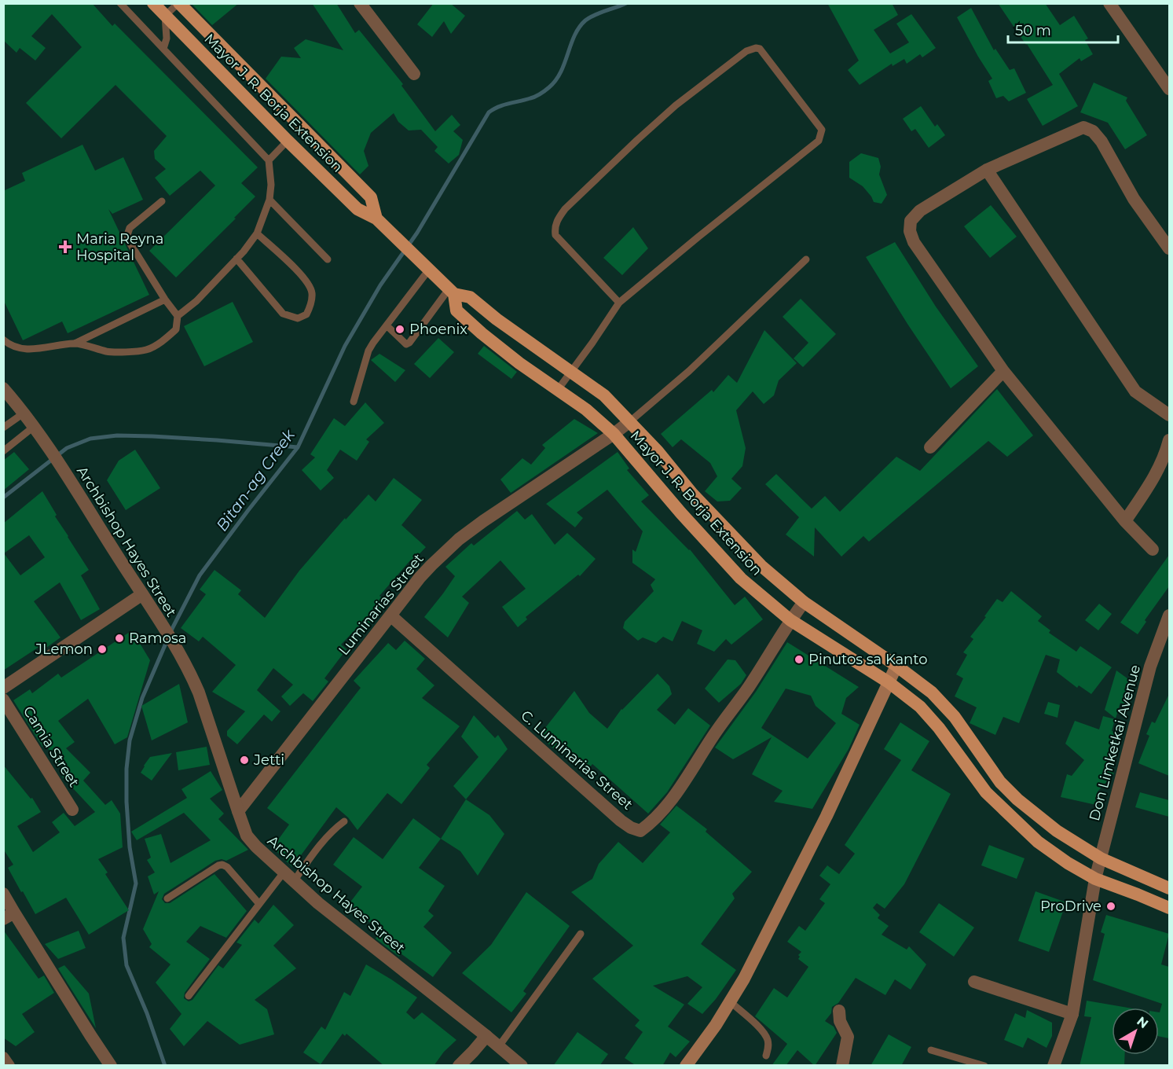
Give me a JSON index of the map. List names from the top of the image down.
{
  "streets": {
    "main road": ["Mayor J. R. Borja Extension"],
    "street": [
      "Archbishop Hayes Street",
      "Luminarias Street",
      "Don Limketkai Avenue",
      "Camia Street",
      "C. Luminarias Street"
    ]
  },
  "crossings": [
    ["Mayor J. R. Borja Extension", "Luminarias Street"],
    ["Mayor J. R. Borja Extension", "Don Limketkai Avenue"],
    ["Mayor J. R. Borja Extension", "C. Luminarias Street"],
    ["Archbishop Hayes Street", "Luminarias Street"],
    ["Luminarias Street", "C. Luminarias Street"]
  ],
  "water": ["Bitan-ag Creek"],
  "places": {
    "health": ["Maria Reyna Hospital"],
    "other": [
      "Phoenix",
      "Ramosa",
      "JLemon",
      "Pinutos sa Kanto",
      "Jetti",
      "ProDrive"
    ]
  },
  "scale_bar": "50 m",
  "north": "top right"
}
